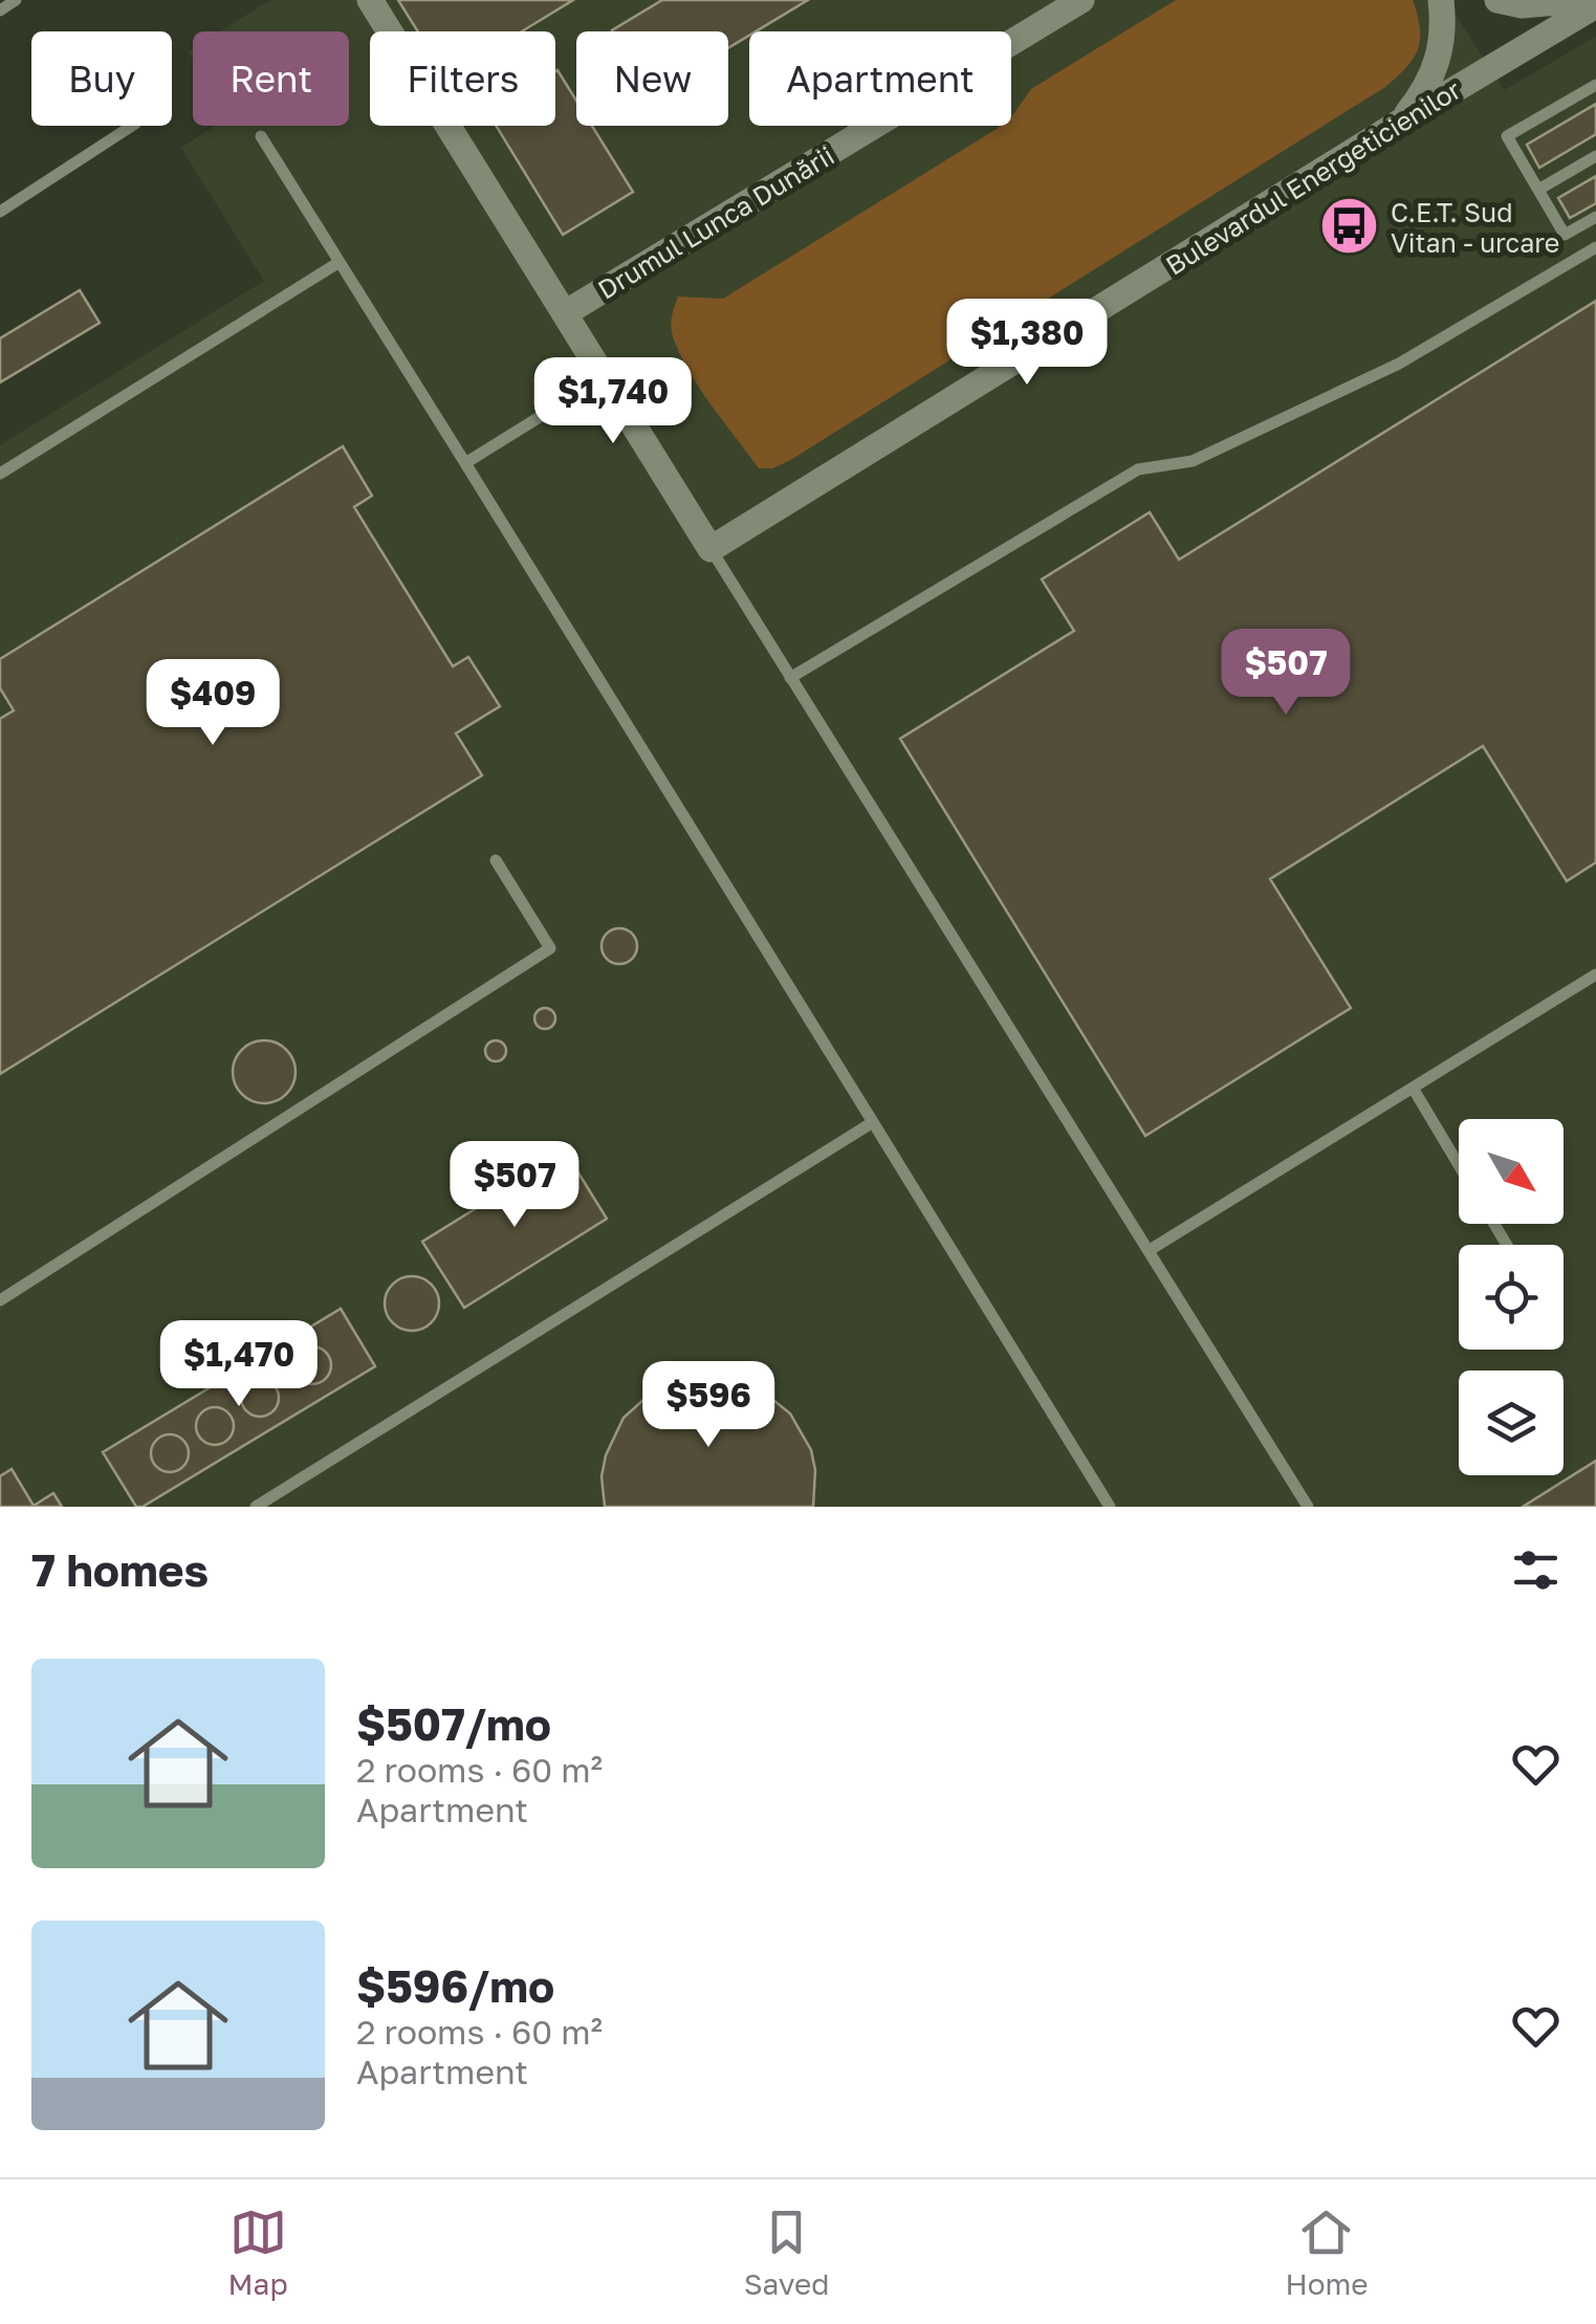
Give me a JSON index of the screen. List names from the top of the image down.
{
  "streets": {
    "street": ["Bulevardul Energeticienilor", "Drumul Lunca Dunării"]
  },
  "places": {
    "bus stop": ["C.E.T. Sud Vitan - urcare"]
  },
  "north": "bottom right",
  "page": {
    "chip": [
      "Buy",
      "Rent",
      "Filters",
      "New",
      "Apartment"
    ],
    "price": [
      "$1,380",
      "$1,740",
      "$507",
      "$409",
      "$507",
      "$1,470",
      "$596"
    ],
    "heading": "7 homes",
    "list": [
      {
        "name": "$507/mo",
        "note": "2 rooms · 60 m² · Apartment"
      },
      {
        "name": "$596/mo",
        "note": "2 rooms · 60 m² · Apartment"
      }
    ],
    "tabs": ["Map", "Saved", "Home"]
  }
}
